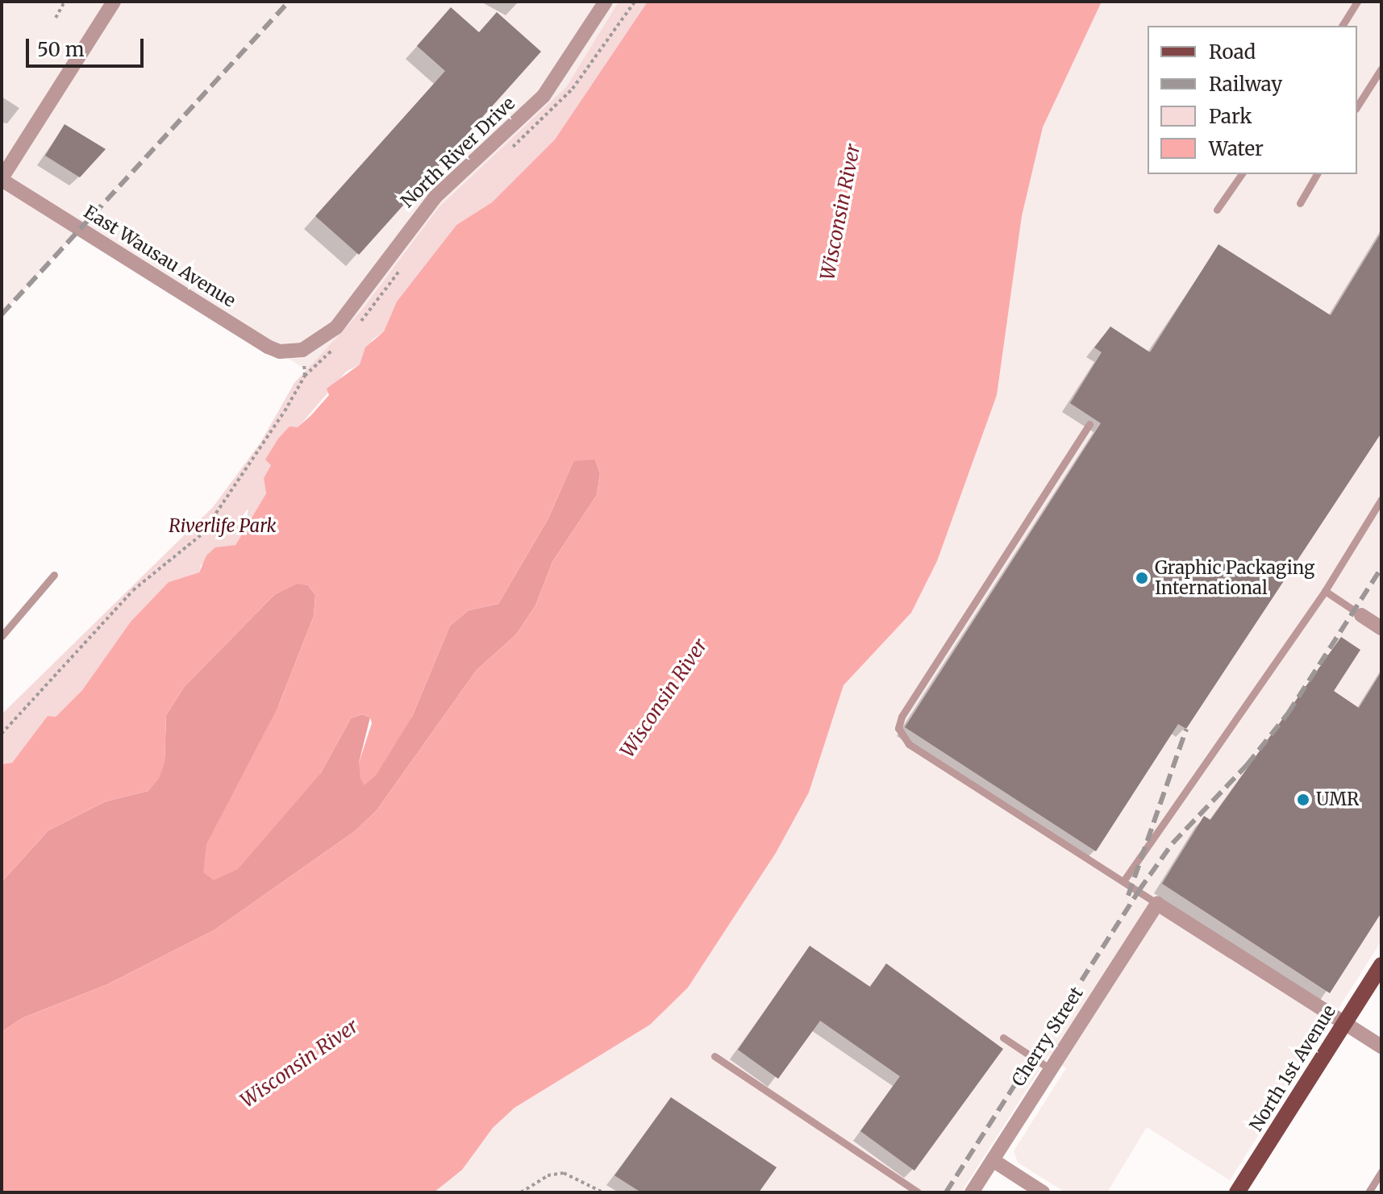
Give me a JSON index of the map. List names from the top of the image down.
{
  "streets": {
    "main road": ["North 1st Avenue"],
    "street": ["North River Drive", "East Wausau Avenue", "Cherry Street"]
  },
  "crossings": [
    ["North River Drive", "East Wausau Avenue"]
  ],
  "water": ["Wisconsin River"],
  "parks": ["Riverlife Park"],
  "places": ["Graphic Packaging International", "UMR"],
  "legend": [
    "Road",
    "Railway",
    "Park",
    "Water"
  ],
  "scale_bar": "50 m"
}
